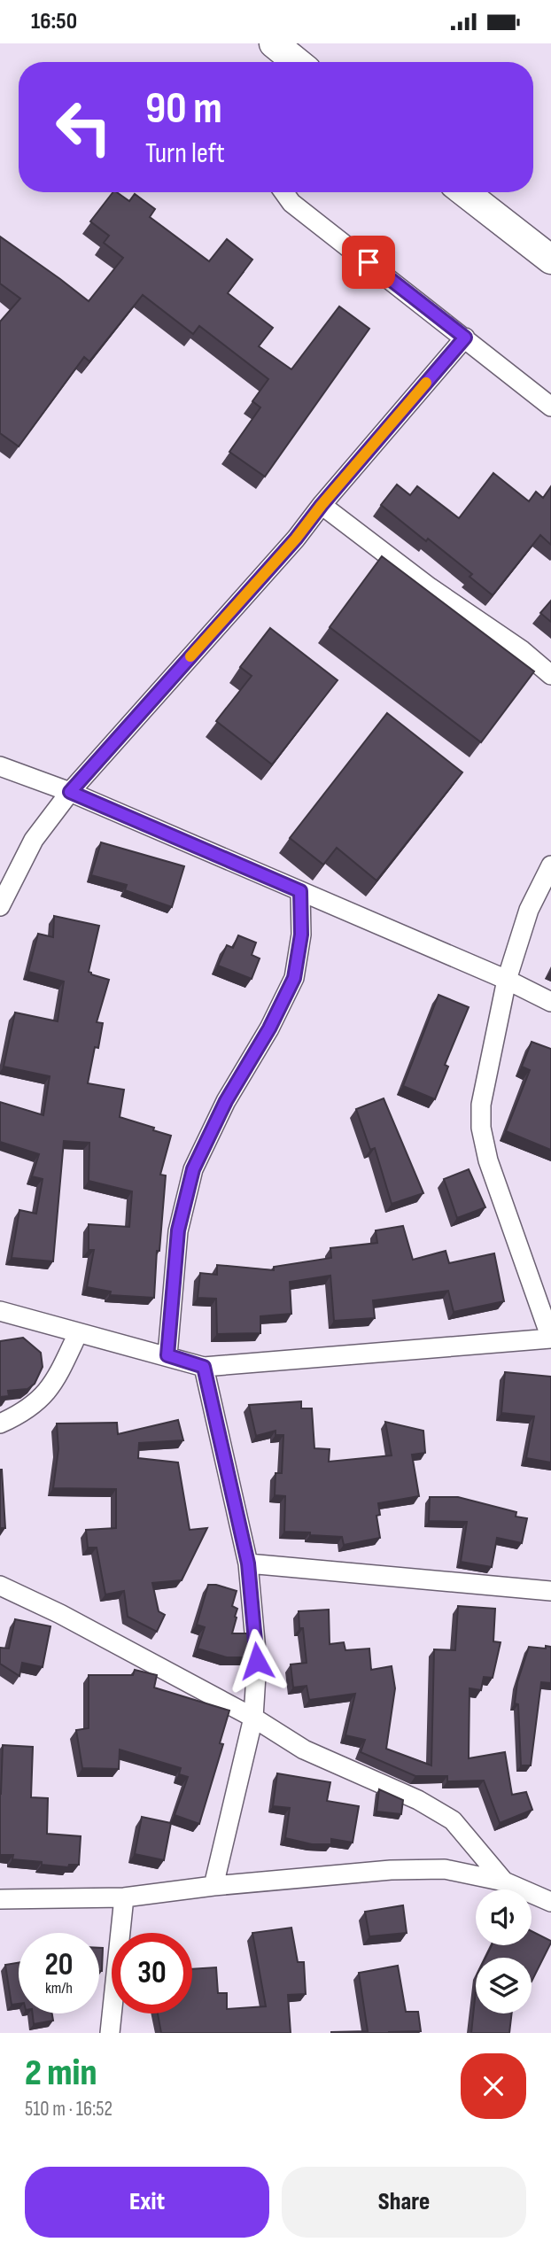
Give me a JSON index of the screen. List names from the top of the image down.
{
  "page": {
    "status": "16:50",
    "turn": ["90 m", "Turn left"],
    "speed": "20 km/h",
    "limit": "30",
    "heading": ["2 min", "510 m · 16:52"],
    "buttons": ["Exit", "Share"]
  }
}
